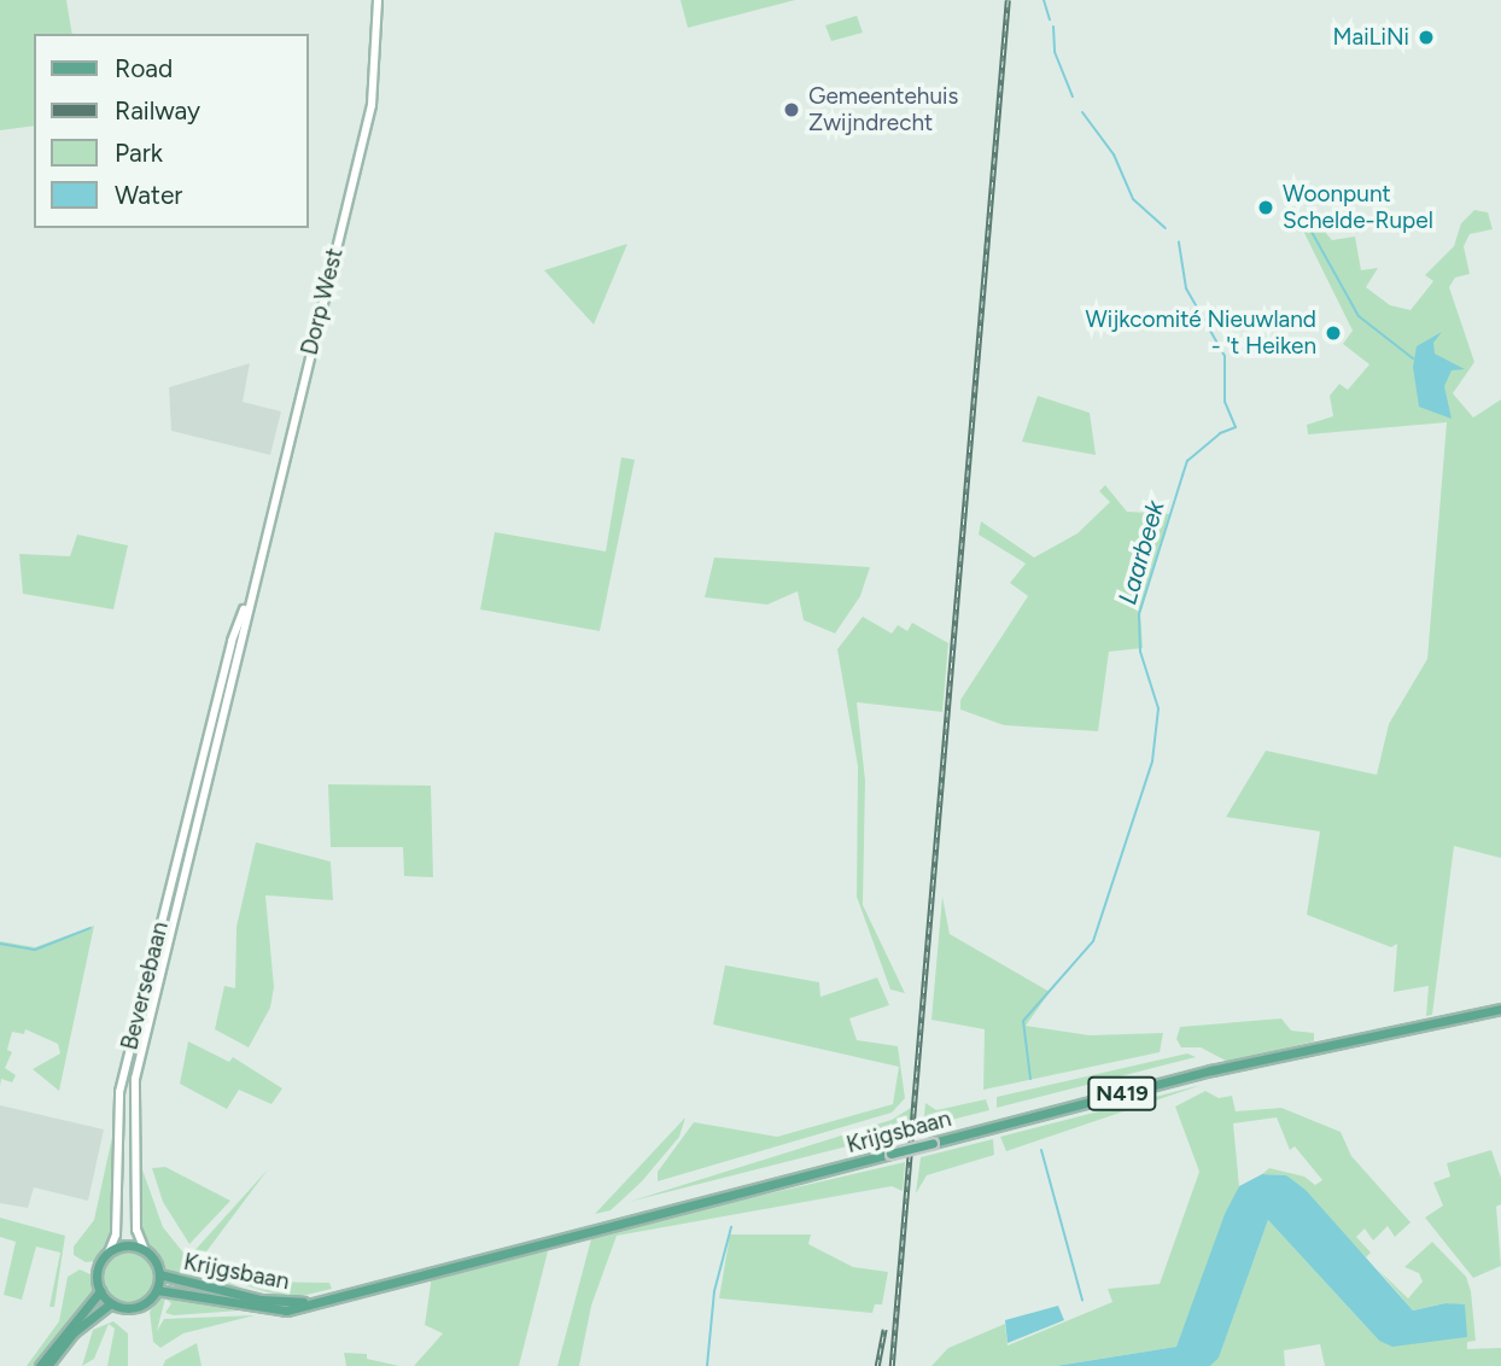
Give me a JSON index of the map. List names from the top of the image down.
{
  "streets": {
    "main road": [
      "Dorp West",
      "Beversebaan",
      "N419",
      "Krijgsbaan"
    ]
  },
  "crossings": [
    ["Dorp West", "Beversebaan"],
    ["Beversebaan", "Krijgsbaan"]
  ],
  "water": ["Laarbeek"],
  "places": [
    "MaiLiNi",
    "Gemeentehuis Zwijndrecht",
    "Woonpunt Schelde-Rupel",
    "Wijkcomité Nieuwland - 't Heiken"
  ],
  "legend": [
    "Road",
    "Railway",
    "Park",
    "Water"
  ]
}
